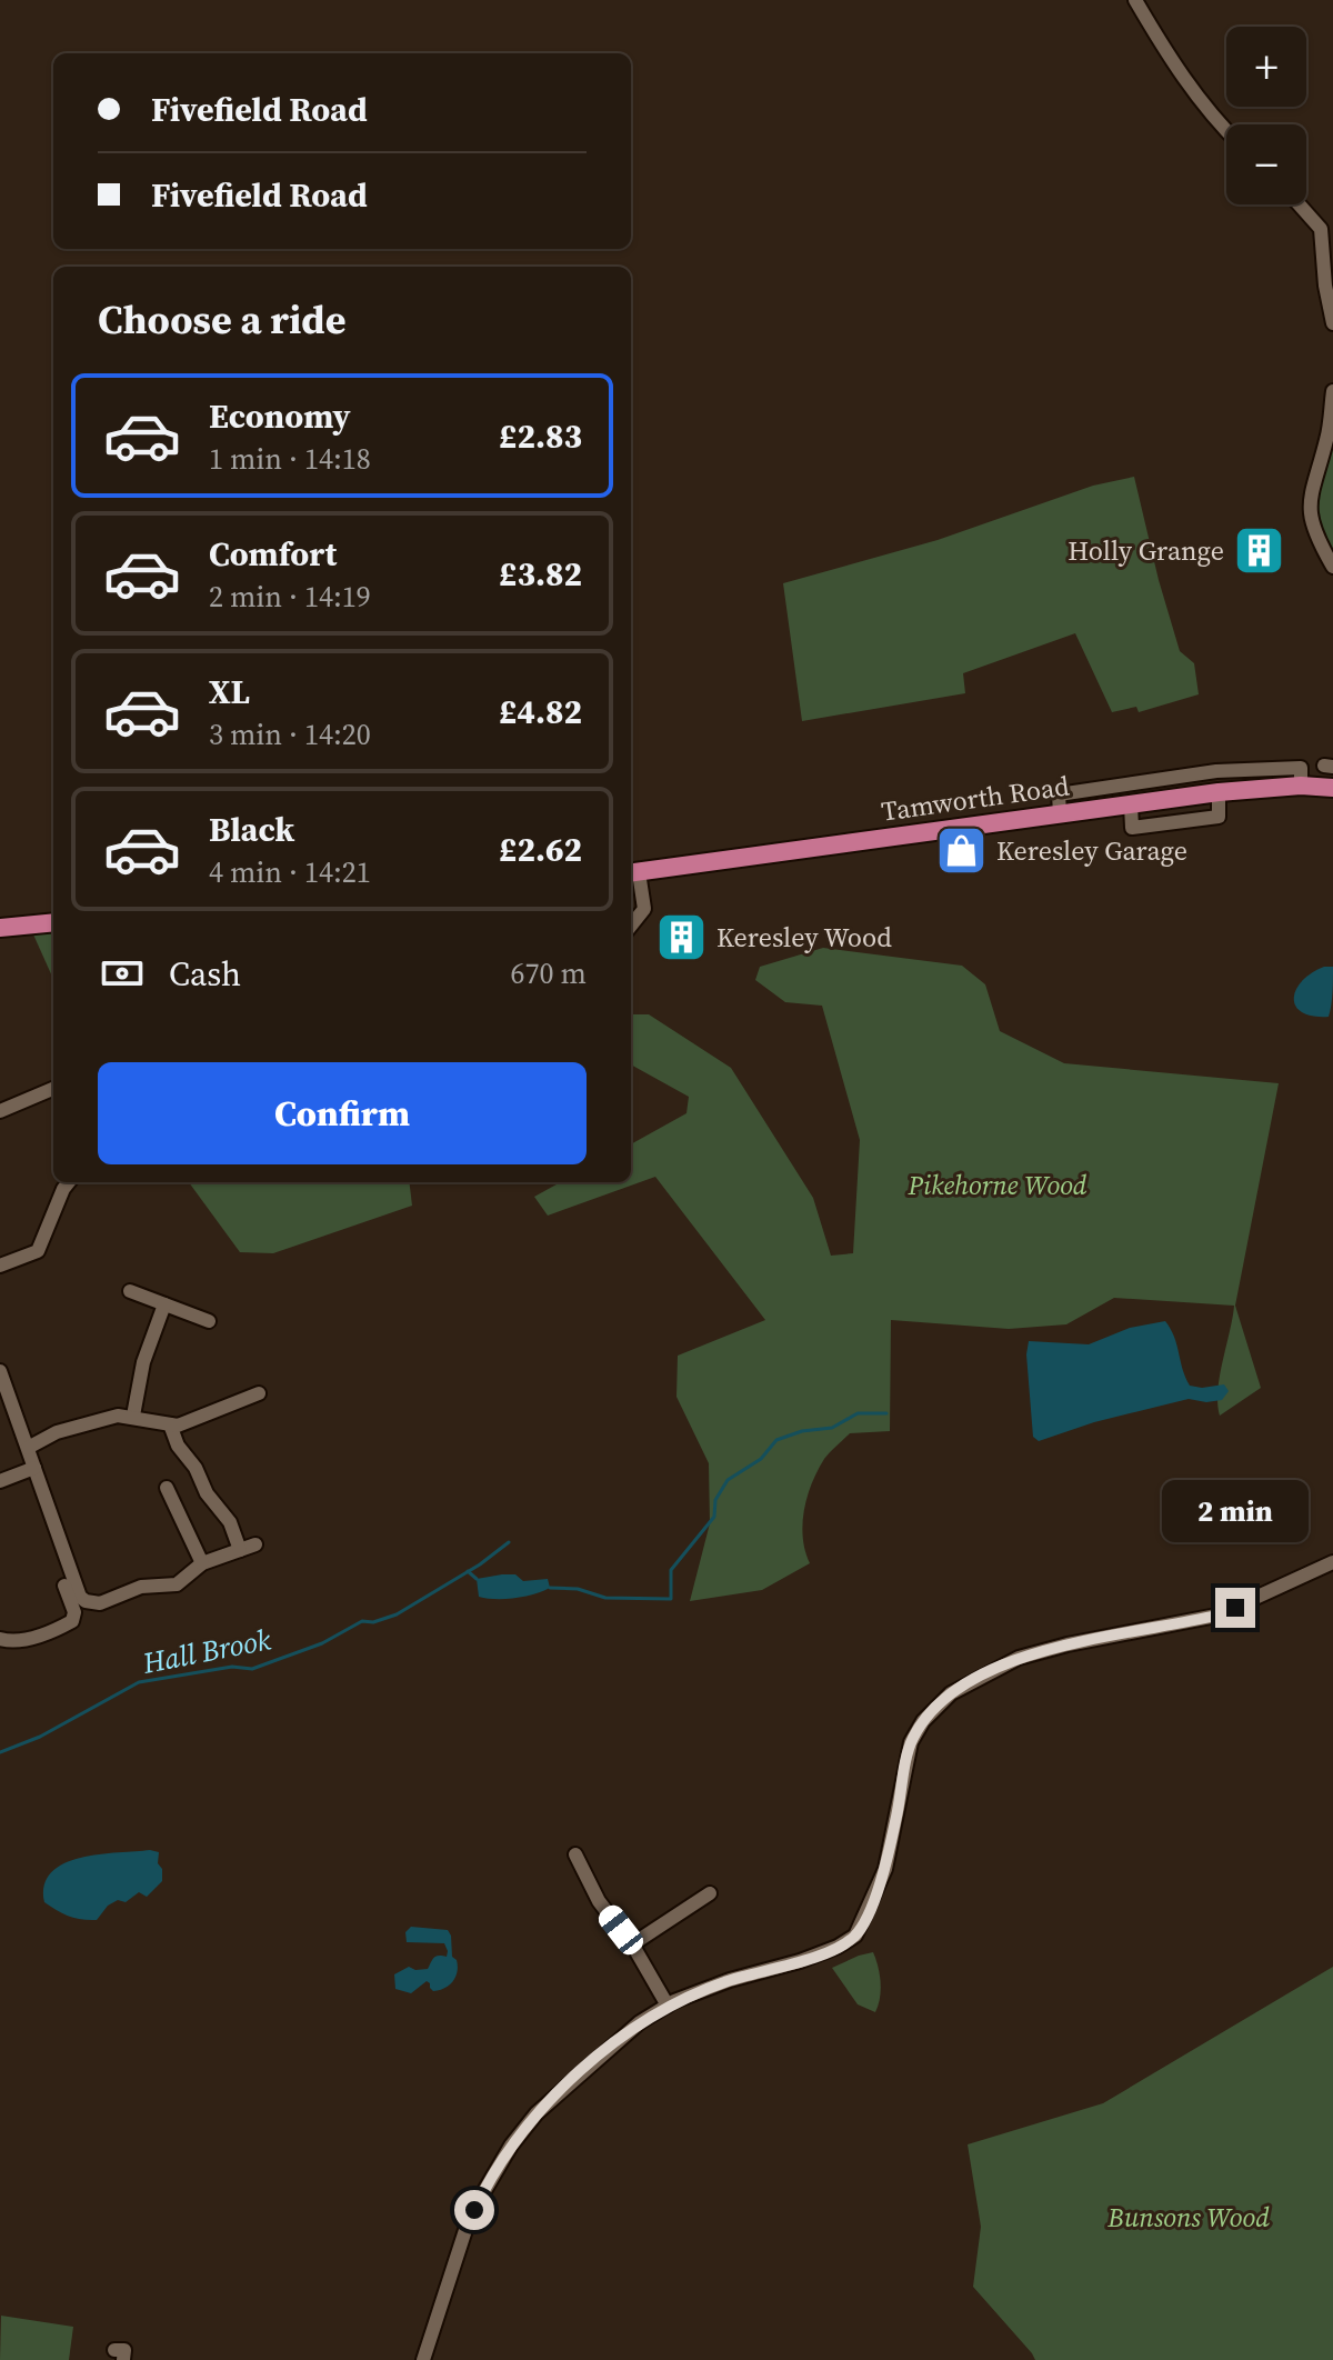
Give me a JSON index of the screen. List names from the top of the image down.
{
  "streets": {
    "main road": ["Tamworth Road"]
  },
  "water": ["Hall Brook"],
  "parks": ["Pikehorne Wood", "Bunsons Wood"],
  "places": {
    "building": ["Holly Grange", "Keresley Wood"],
    "shop": ["Keresley Garage"]
  },
  "page": {
    "map_buttons": ["+", "−"],
    "banner": ["Fivefield Road", "Fivefield Road"],
    "heading": "Choose a ride",
    "list": [
      {
        "name": "Economy",
        "note": "1 min · 14:18",
        "value": "£2.83"
      },
      {
        "name": "Comfort",
        "note": "2 min · 14:19",
        "value": "£3.82"
      },
      {
        "name": "XL",
        "note": "3 min · 14:20",
        "value": "£4.82"
      },
      {
        "name": "Black",
        "note": "4 min · 14:21",
        "value": "£2.62"
      }
    ],
    "pay": ["Cash", "670 m"],
    "buttons": "Confirm",
    "bubble": "2 min"
  }
}
